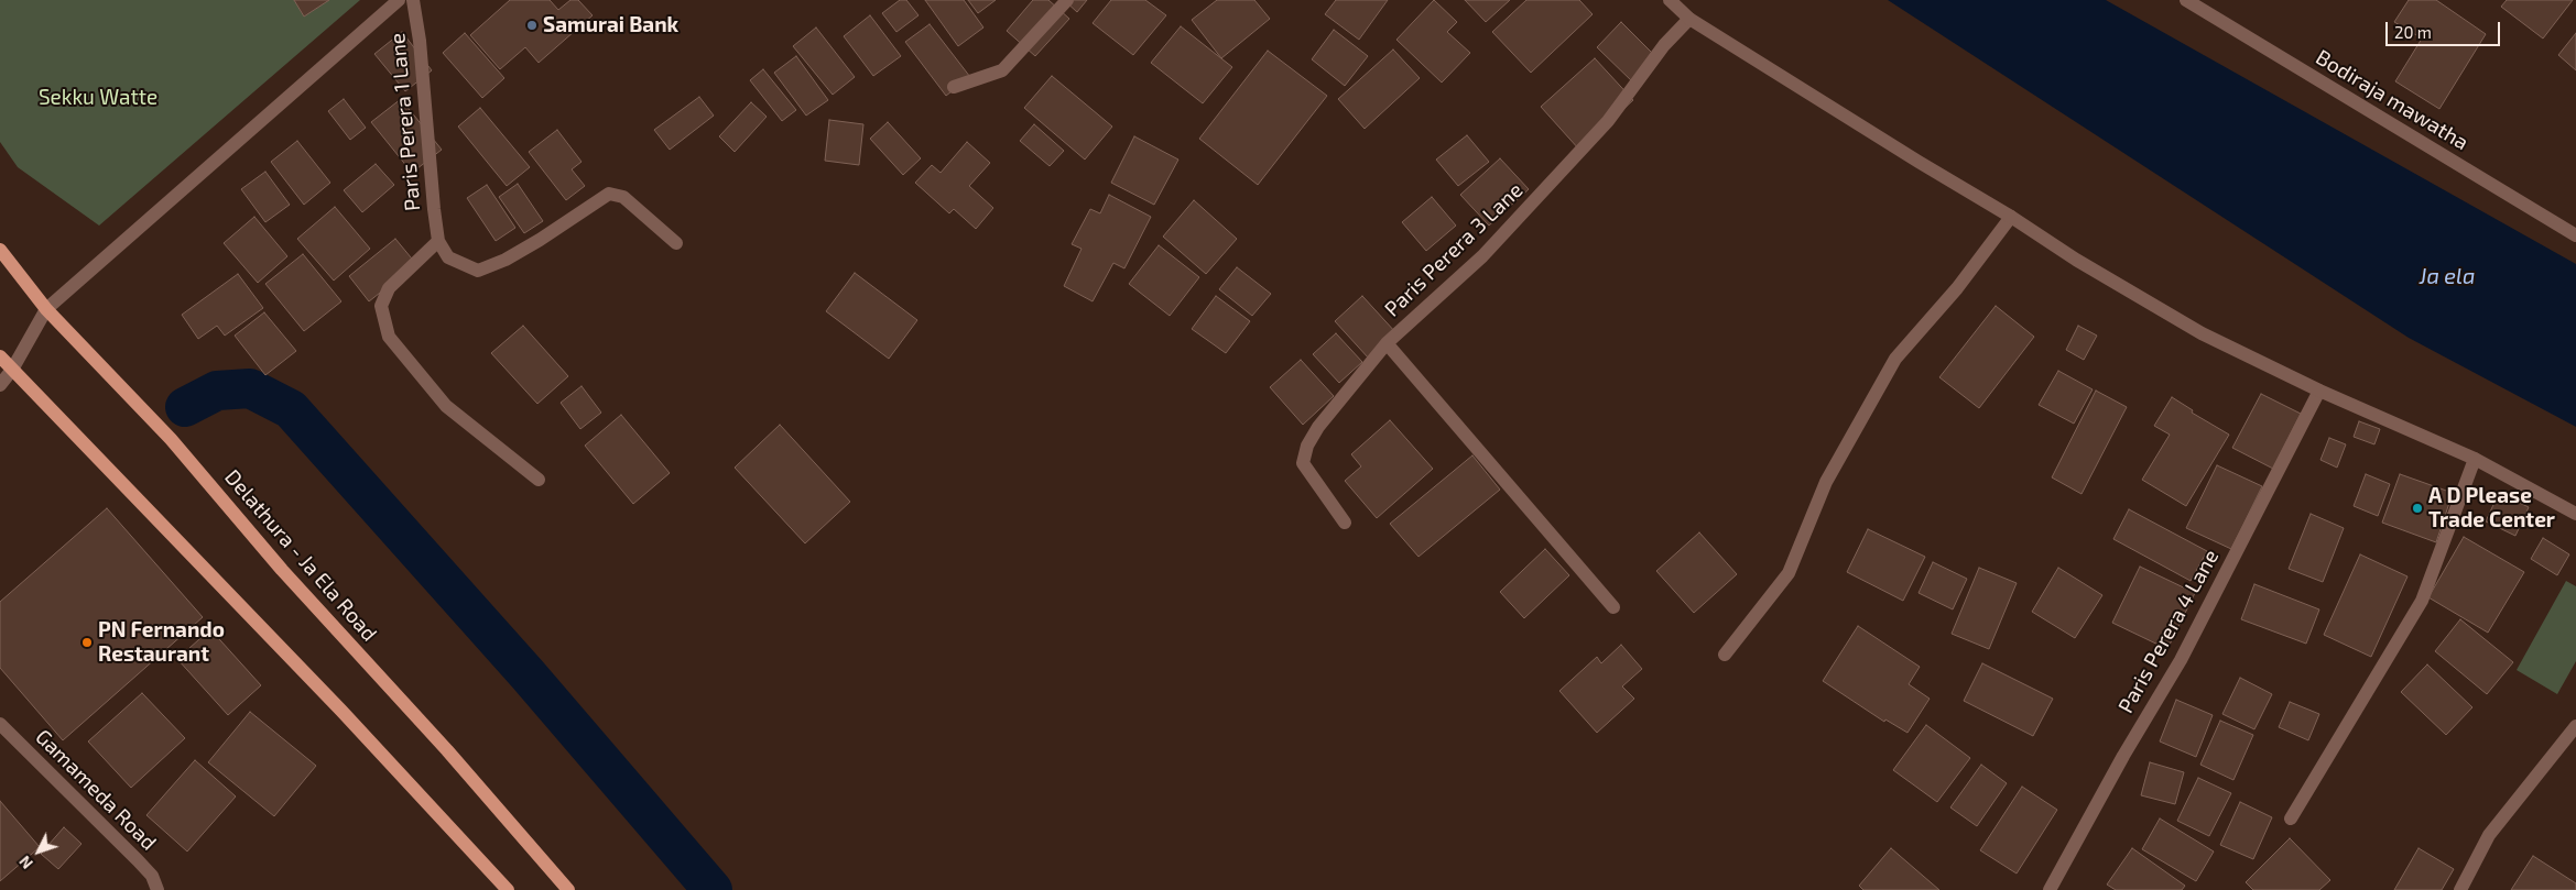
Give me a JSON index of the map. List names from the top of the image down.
{
  "streets": {
    "main road": ["Delathura - Ja Ela Road"],
    "street": [
      "Bodiraja mawatha",
      "Paris Perera 1 Lane",
      "Paris Perera 3 Lane",
      "Paris Perera 4 Lane",
      "Gamameda Road"
    ]
  },
  "water": ["Ja ela"],
  "parks": ["Sekku Watte"],
  "places": ["Samurai Bank", "A D Please Trade Center", "PN Fernando Restaurant"],
  "scale_bar": "20 m",
  "north": "bottom left"
}
